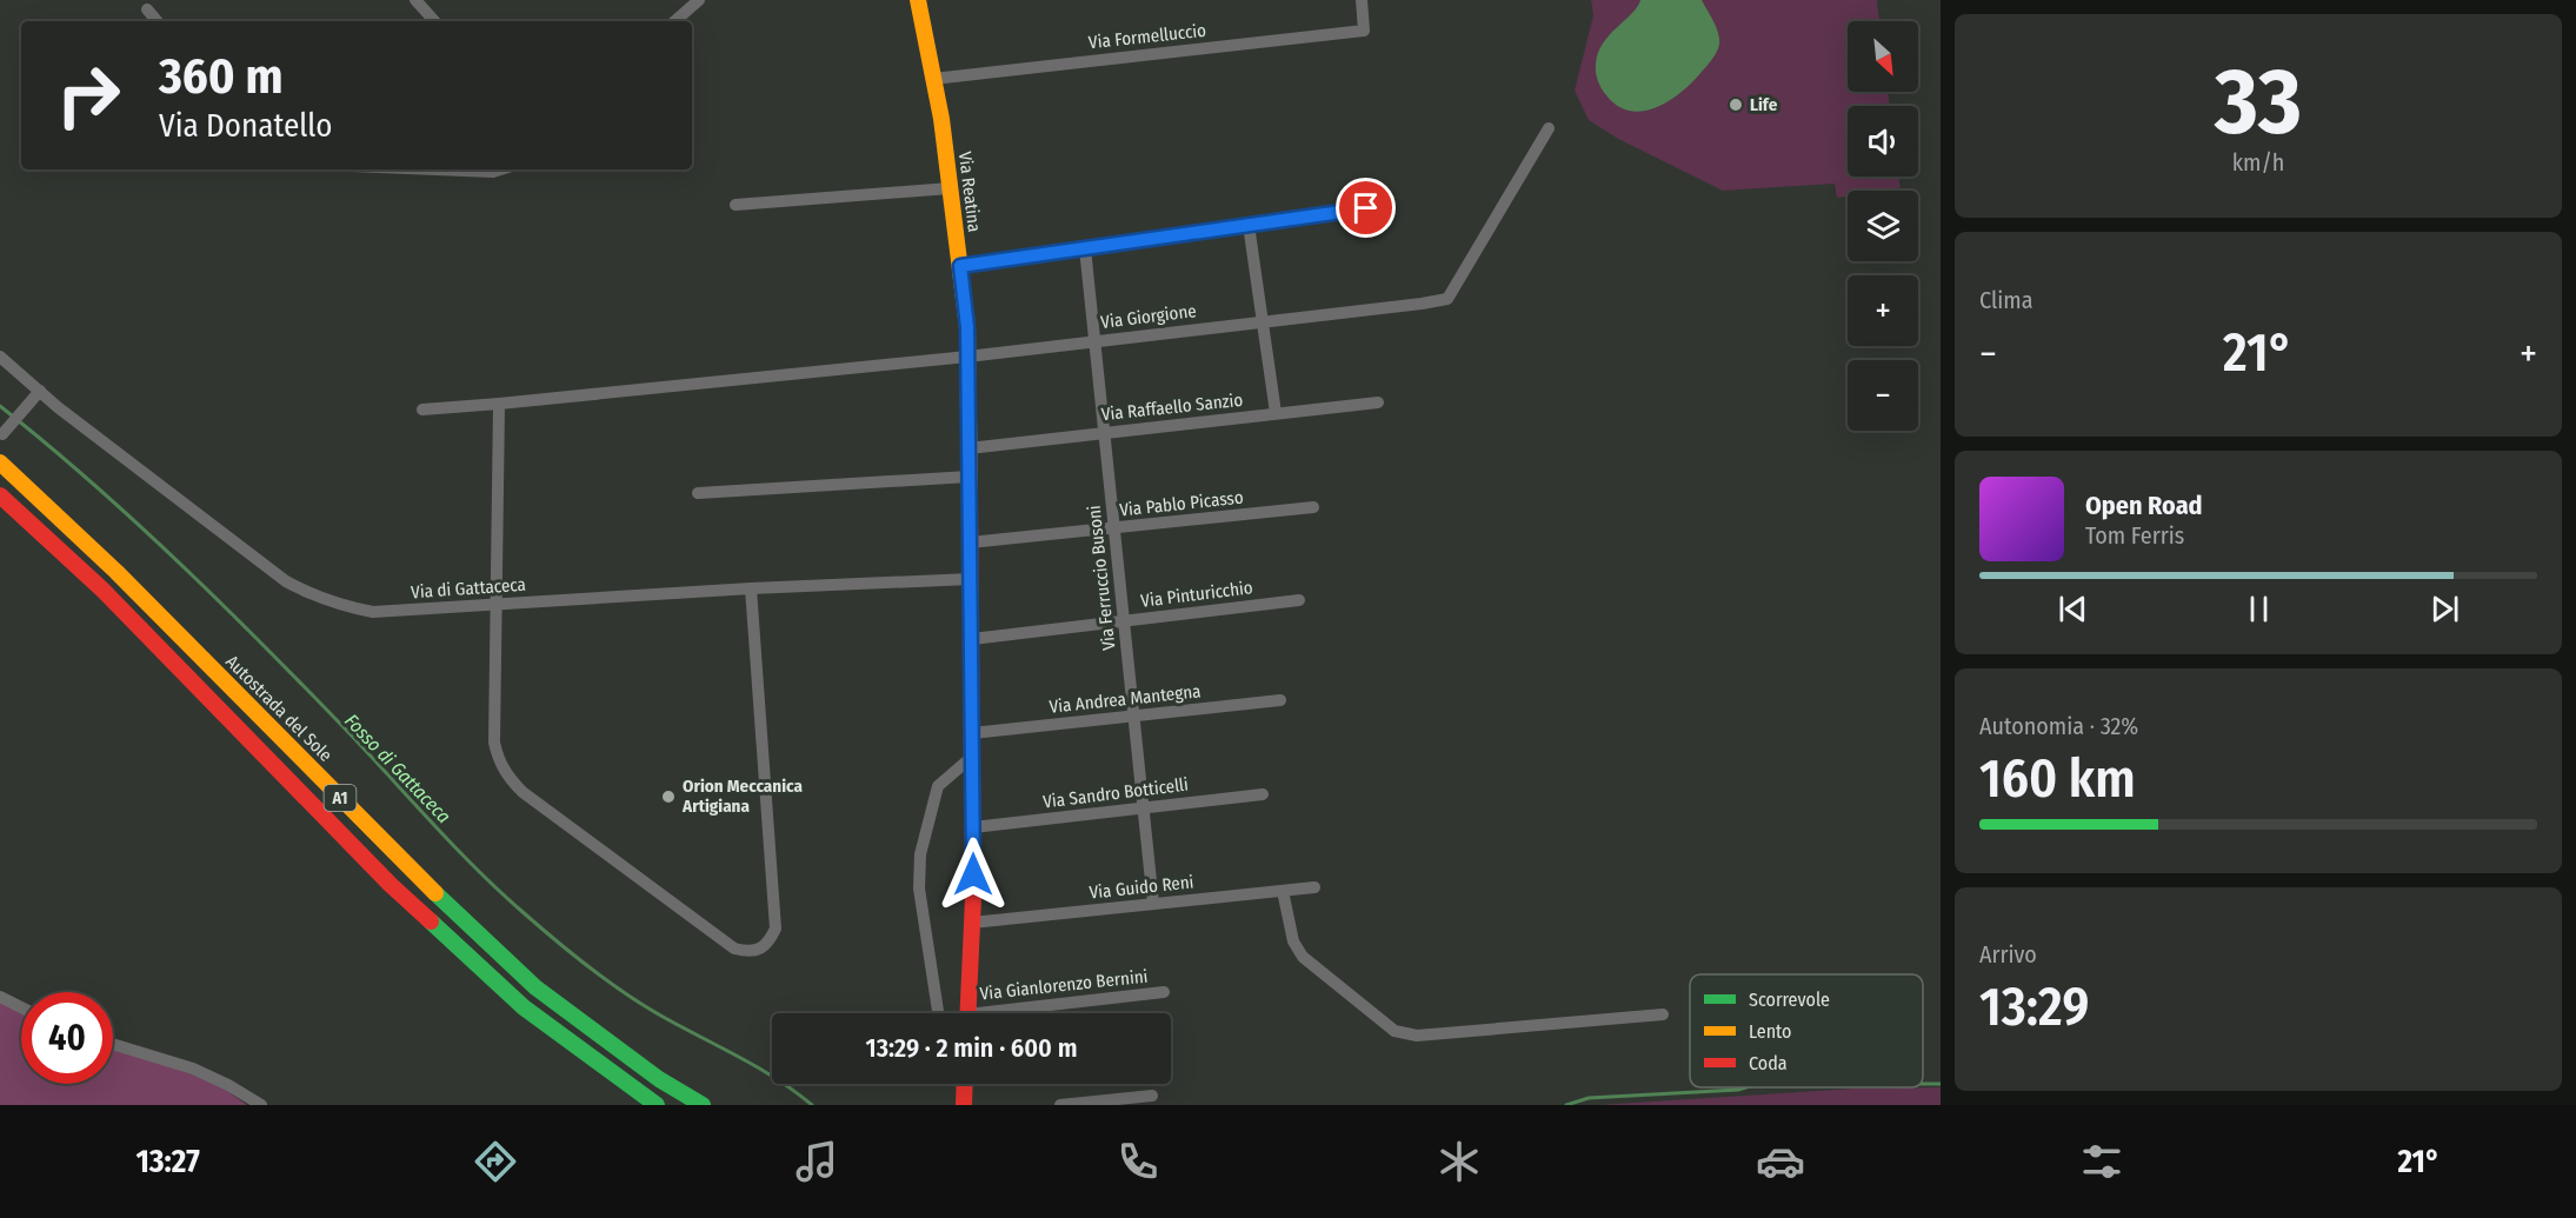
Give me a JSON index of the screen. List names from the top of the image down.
{
  "streets": {
    "main road": ["Via Reatina", "Autostrada del Sole", "A1"],
    "street": [
      "Via Formelluccio",
      "Via Giorgione",
      "Via Raffaello Sanzio",
      "Via Pablo Picasso",
      "Via Ferruccio Busoni",
      "Via di Gattaceca",
      "Via Pinturicchio",
      "Via Andrea Mantegna",
      "Via Sandro Botticelli",
      "Via Guido Reni",
      "Via Gianlorenzo Bernini"
    ]
  },
  "crossings": [
    ["Via Formelluccio", "Via Reatina"],
    ["Via Reatina", "Via Giorgione"],
    ["Via Reatina", "Via Raffaello Sanzio"],
    ["Via Reatina", "Via Pablo Picasso"],
    ["Via Reatina", "Via di Gattaceca"],
    ["Via Reatina", "Via Pinturicchio"],
    ["Via Reatina", "Via Andrea Mantegna"],
    ["Via Reatina", "Via Sandro Botticelli"],
    ["Via Reatina", "Via Guido Reni"],
    ["Via Giorgione", "Via Ferruccio Busoni"],
    ["Via Raffaello Sanzio", "Via Ferruccio Busoni"],
    ["Via Pablo Picasso", "Via Ferruccio Busoni"],
    ["Via Ferruccio Busoni", "Via Pinturicchio"],
    ["Via Ferruccio Busoni", "Via Andrea Mantegna"],
    ["Via Ferruccio Busoni", "Via Sandro Botticelli"],
    ["Via Ferruccio Busoni", "Via Guido Reni"]
  ],
  "water": ["Fosso di Gattaceca"],
  "places": ["Life", "Orion Meccanica Artigiana"],
  "legend": ["Scorrevole", "Lento", "Coda"],
  "north": "bottom right",
  "page": {
    "tile": [
      ["33", "km/h"],
      "Clima",
      ["Autonomia · 32%", "160 km"],
      ["Arrivo", "13:29"]
    ],
    "map_buttons": ["+", "−"],
    "turn": ["360 m", "Via Donatello"],
    "heat": ["−", "21°", "+"],
    "song": ["Open Road", "Tom Ferris"],
    "limit": "40",
    "trip": "13:29 · 2 min · 600 m",
    "tabs": ["13:27", "21°"]
  }
}
